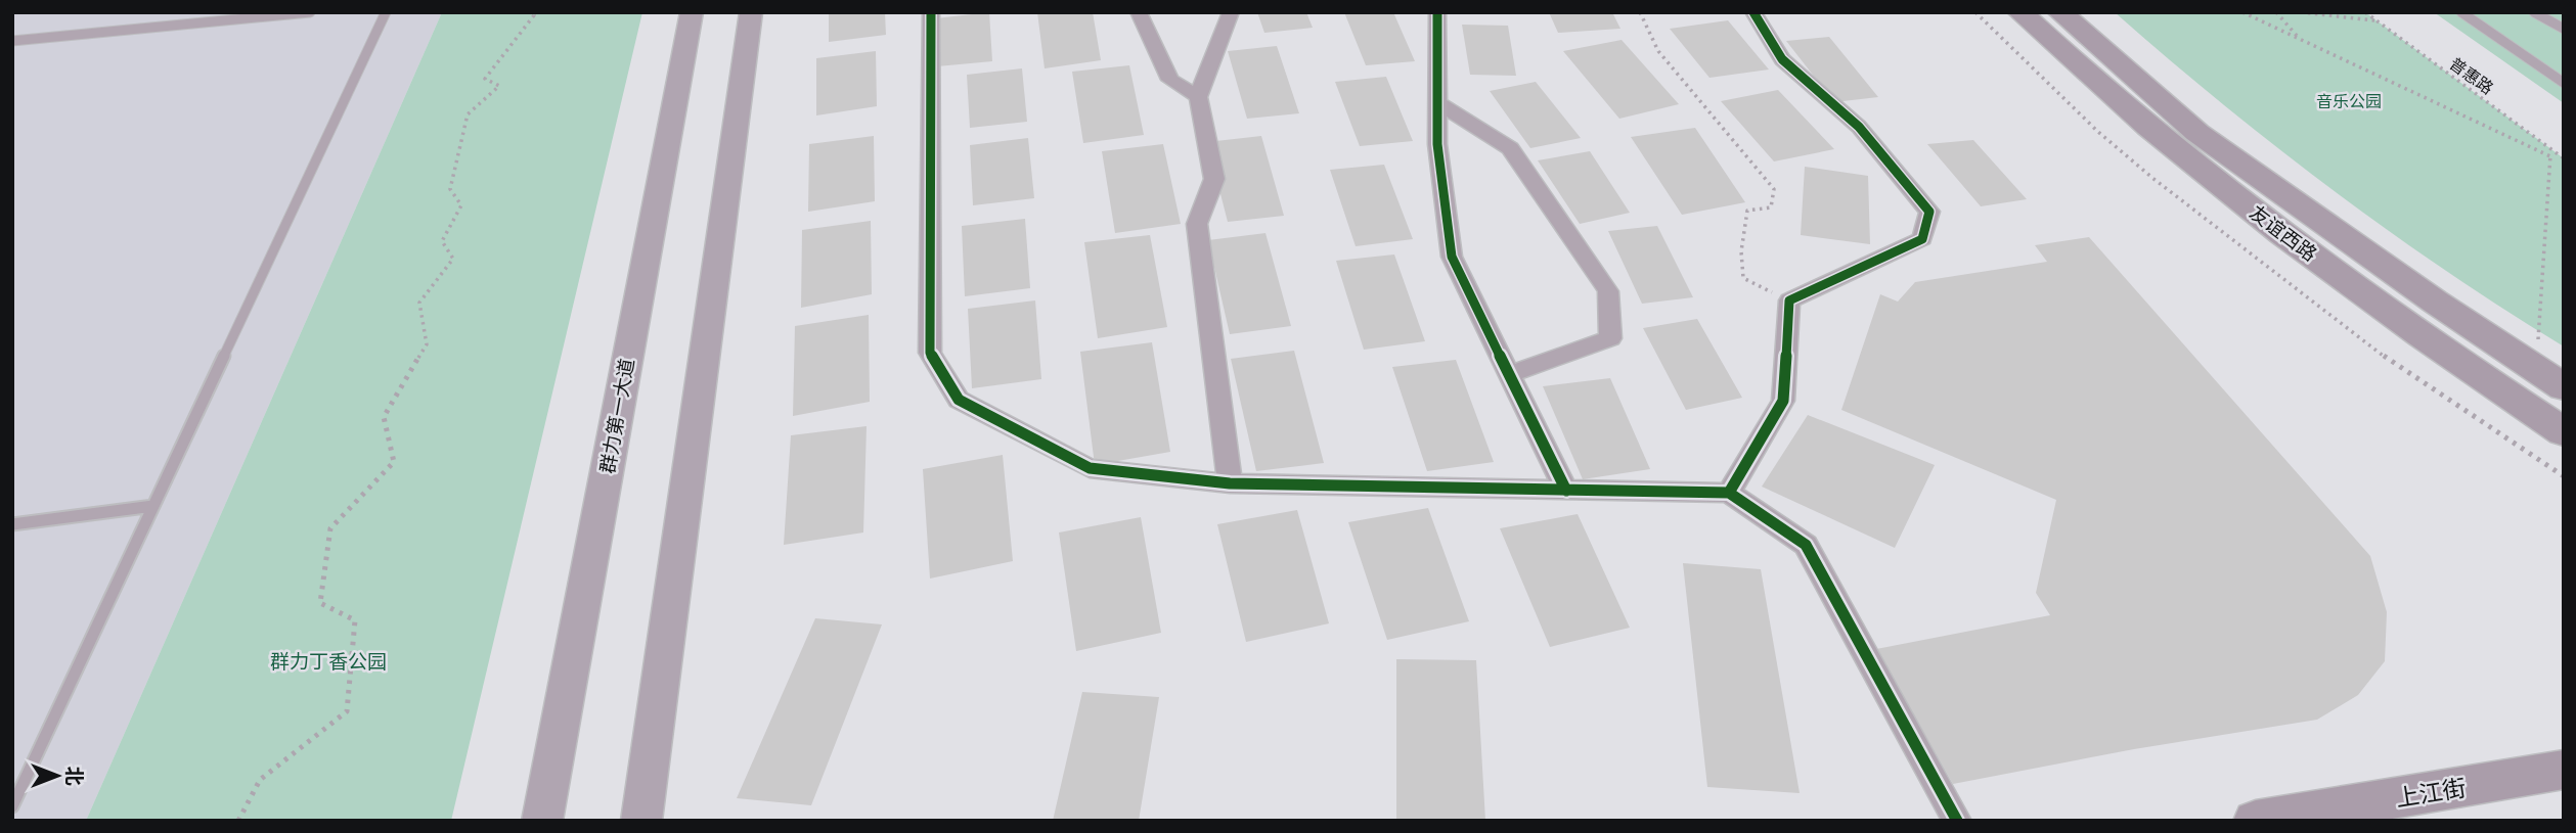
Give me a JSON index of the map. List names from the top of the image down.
{
  "streets": {
    "main road": ["友谊西路", "群力第一大道", "上江街"],
    "path": ["普惠路"]
  },
  "parks": ["音乐公园", "群力丁香公园"],
  "north": "right"
}
